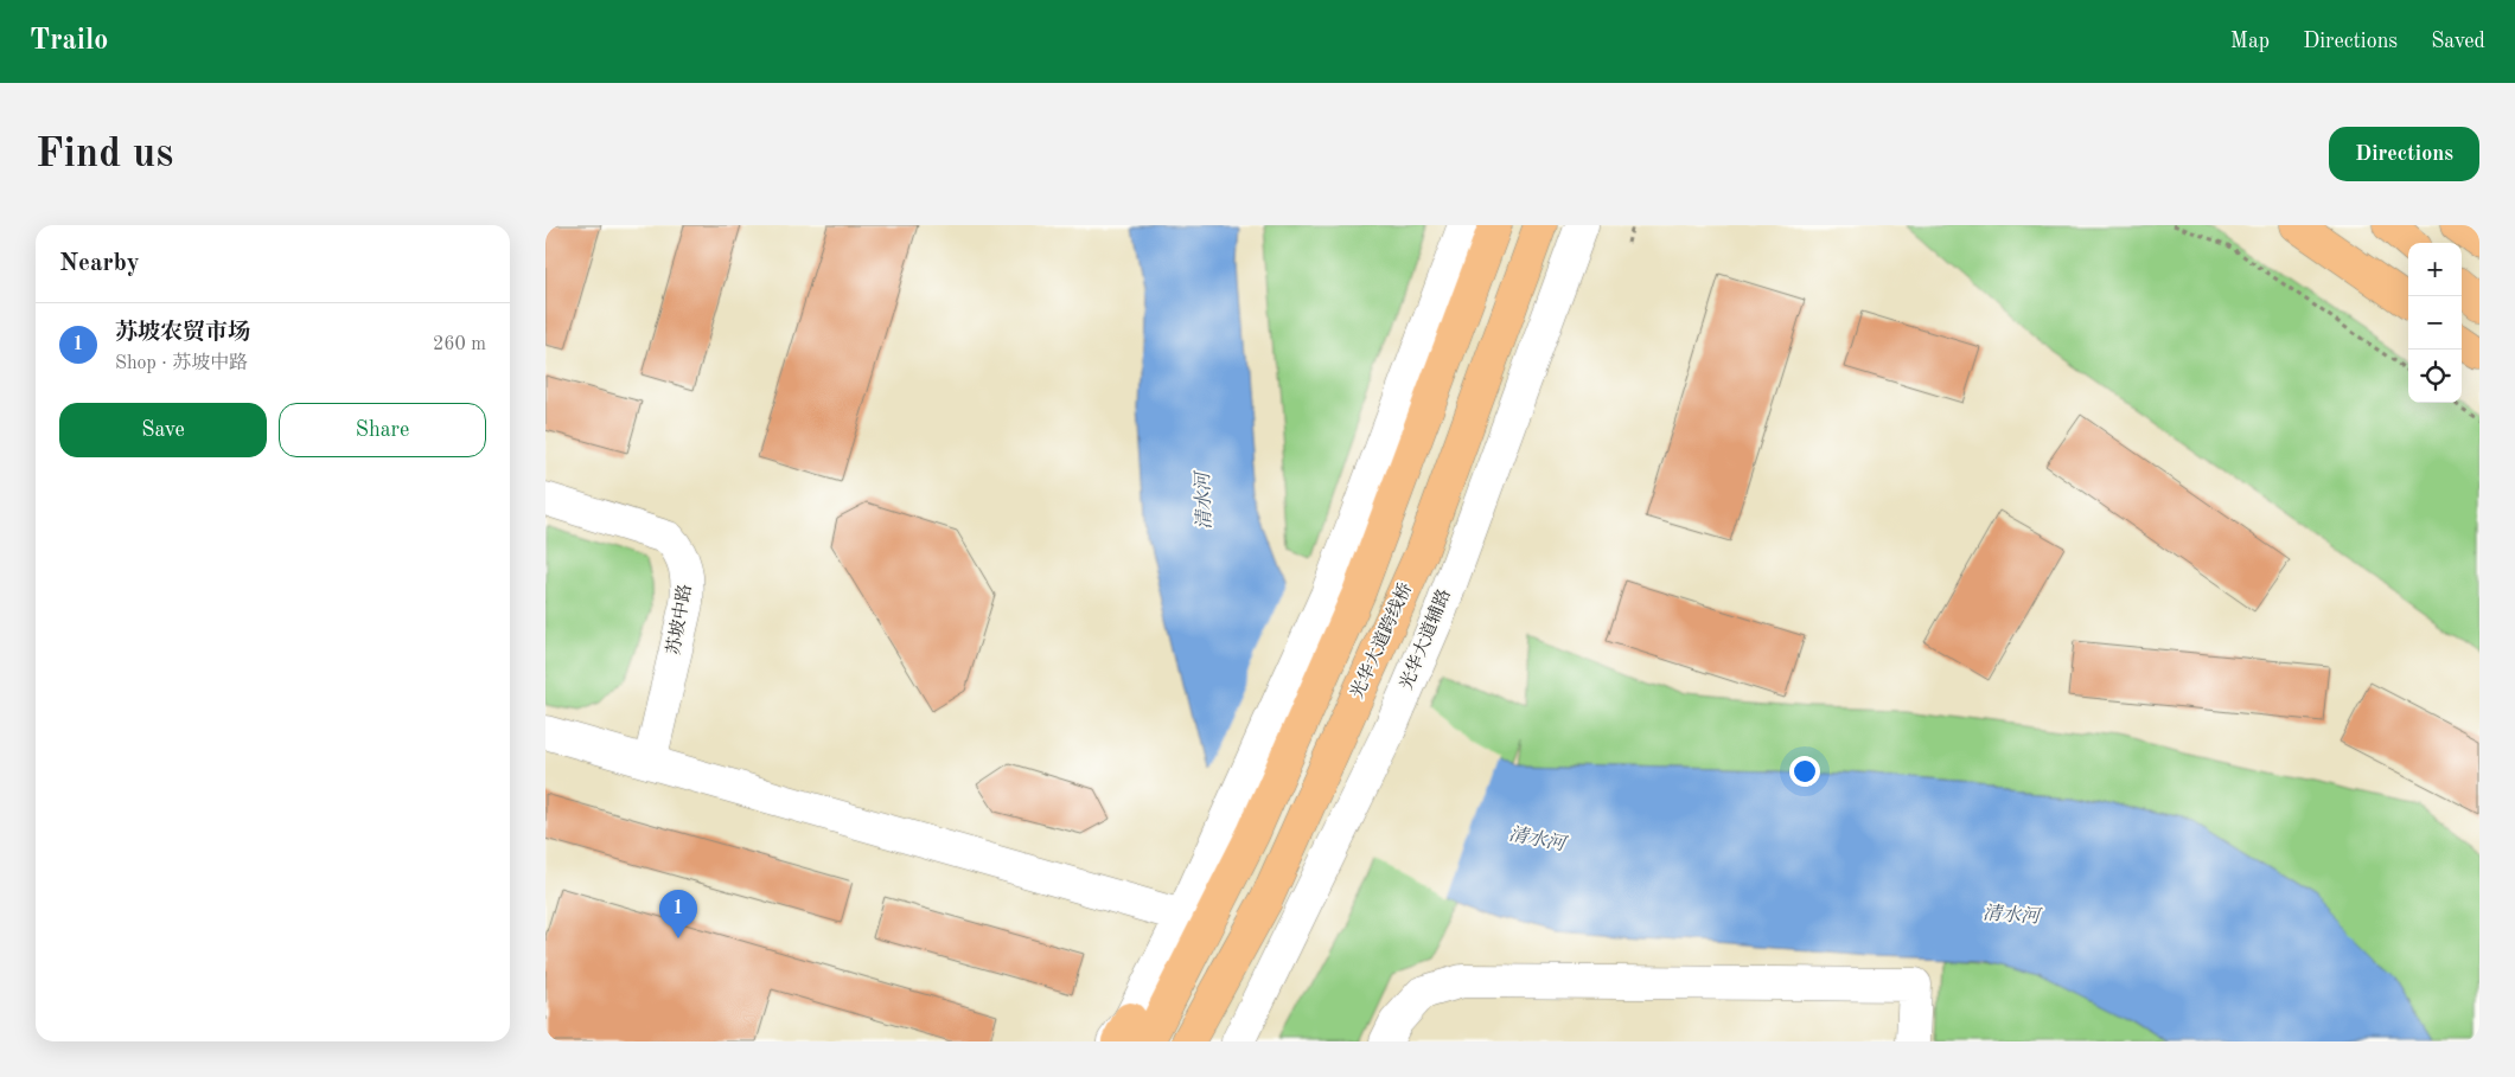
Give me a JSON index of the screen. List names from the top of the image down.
{
  "streets": {
    "main road": ["光华大道跨线桥"],
    "street": ["苏坡中路", "光华大道辅路"]
  },
  "water": ["清水河"],
  "page": {
    "header": "Trailo",
    "nav": ["Map", "Directions", "Saved"],
    "buttons": [
      "Directions",
      ["Save", "Share"]
    ],
    "title": "Find us",
    "heading": "Nearby",
    "map_buttons": ["+", "−"],
    "list": [
      {
        "mark": "1",
        "name": "苏坡农贸市场",
        "note": "Shop · 苏坡中路",
        "value": "260 m"
      }
    ],
    "pins": "1"
  }
}
